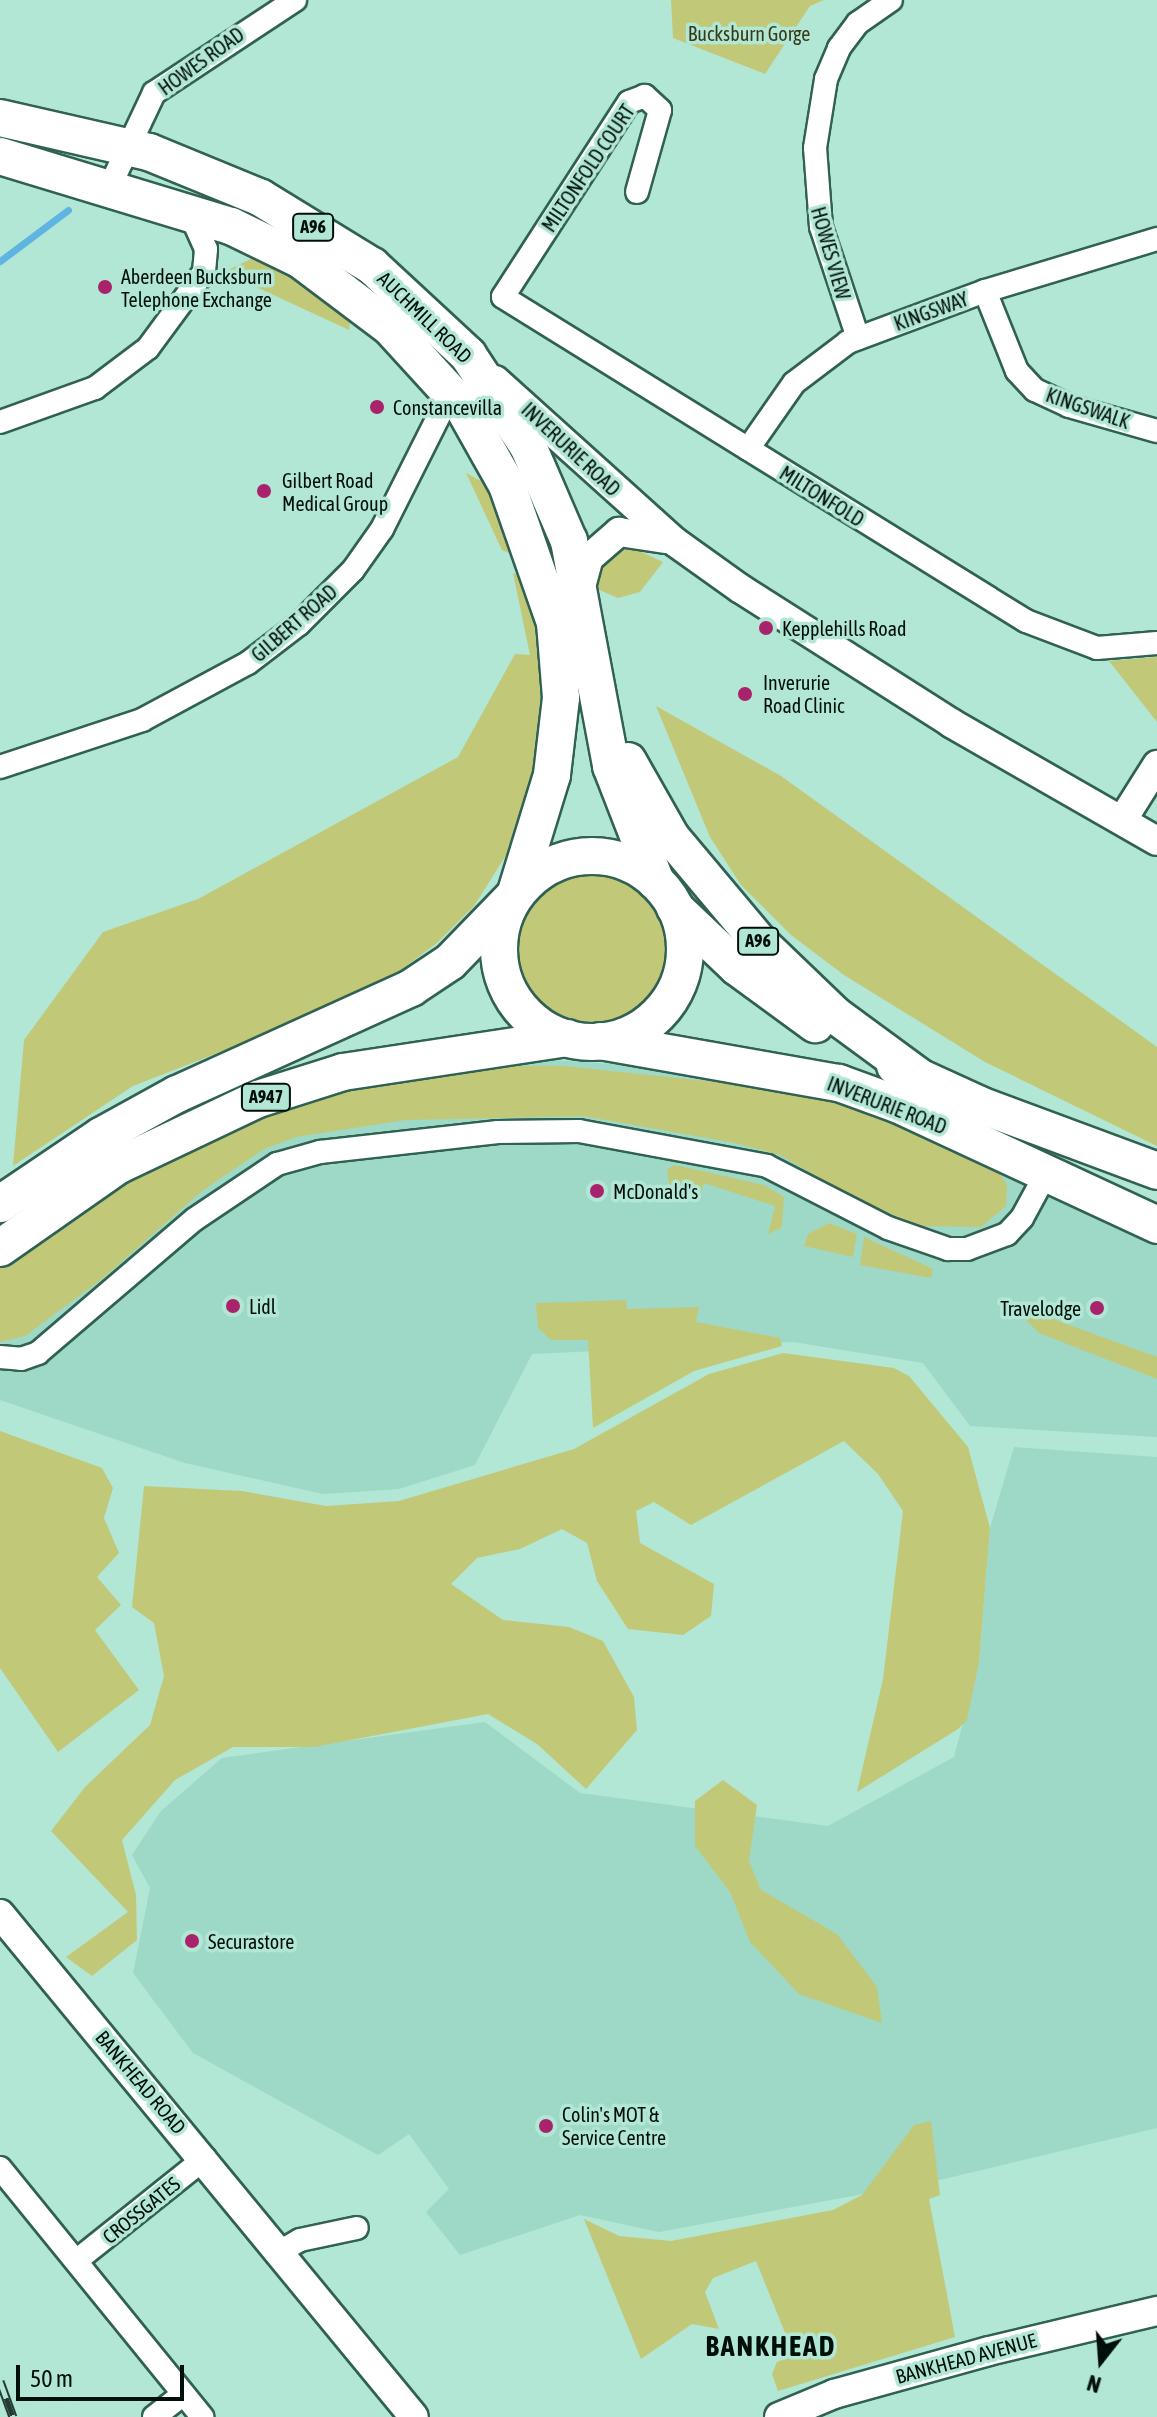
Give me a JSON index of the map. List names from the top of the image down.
{
  "streets": {
    "main road": [
      "A96",
      "AUCHMILL ROAD",
      "INVERURIE ROAD",
      "A947"
    ],
    "street": [
      "HOWES ROAD",
      "MILTONFOLD COURT",
      "HOWES VIEW",
      "KINGSWAY",
      "KINGSWALK",
      "MILTONFOLD",
      "GILBERT ROAD",
      "BANKHEAD ROAD",
      "CROSSGATES",
      "BANKHEAD AVENUE"
    ]
  },
  "crossings": [
    ["HOWES ROAD", "AUCHMILL ROAD"],
    ["MILTONFOLD COURT", "MILTONFOLD"],
    ["A96", "AUCHMILL ROAD"],
    ["A96", "INVERURIE ROAD"],
    ["A96", "A947"],
    ["HOWES VIEW", "KINGSWAY"],
    ["KINGSWAY", "KINGSWALK"],
    ["KINGSWAY", "MILTONFOLD"],
    ["AUCHMILL ROAD", "INVERURIE ROAD"],
    ["AUCHMILL ROAD", "GILBERT ROAD"],
    ["AUCHMILL ROAD", "A947"],
    ["INVERURIE ROAD", "A947"],
    ["BANKHEAD ROAD", "CROSSGATES"]
  ],
  "districts": ["BANKHEAD"],
  "parks": ["Bucksburn Gorge"],
  "places": [
    "Aberdeen Bucksburn Telephone Exchange",
    "Constancevilla",
    "Gilbert Road Medical Group",
    "Kepplehills Road",
    "Inverurie Road Clinic",
    "McDonald's",
    "Lidl",
    "Travelodge",
    "Securastore",
    "Colin's MOT & Service Centre"
  ],
  "scale_bar": "50 m",
  "north": "bottom"
}
